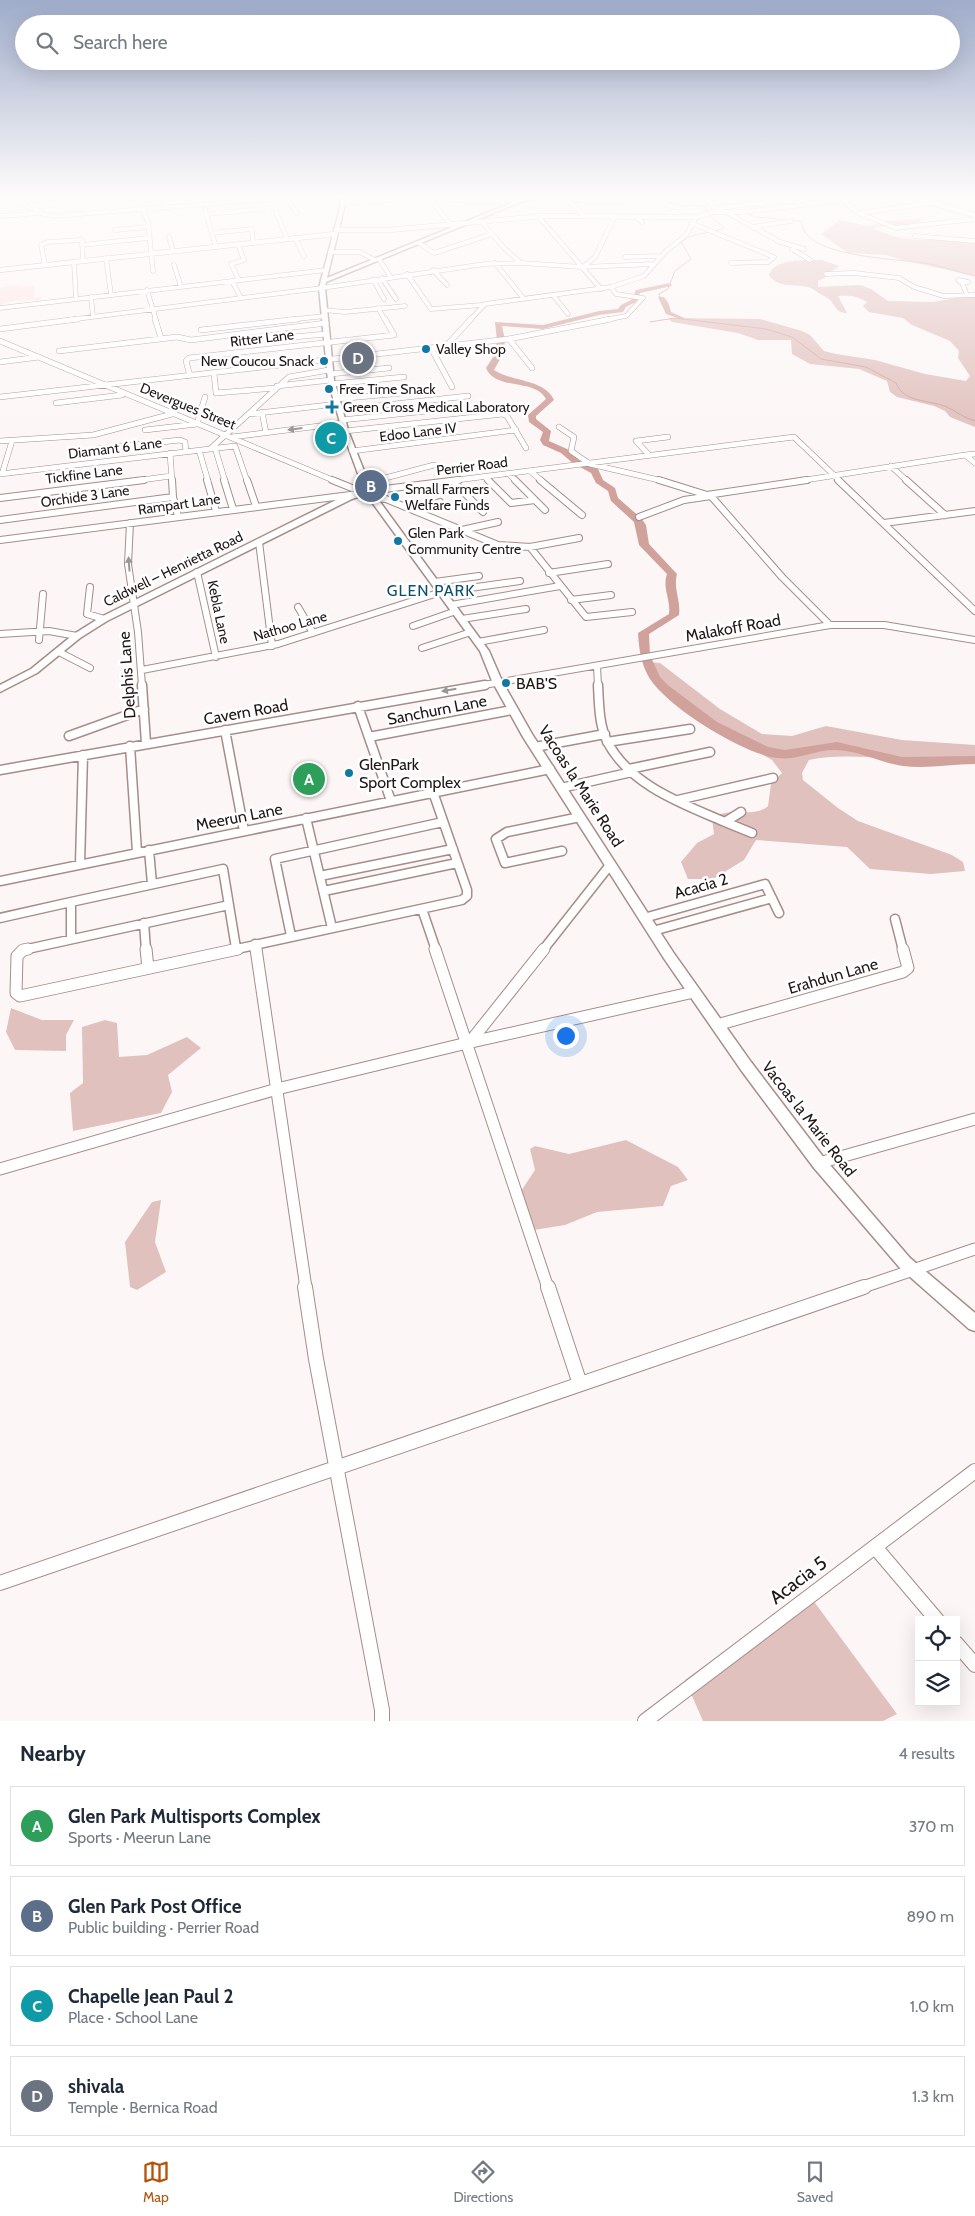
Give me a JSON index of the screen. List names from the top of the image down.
{
  "streets": {
    "main road": ["Caldwell – Henrietta Road", "Vacoas la Marie Road"],
    "street": [
      "Ritter Lane",
      "Devergues Street",
      "Edoo Lane IV",
      "Diamant 6 Lane",
      "Perrier Road",
      "Tickfine Lane",
      "Orchide 3 Lane",
      "Rampart Lane",
      "Kebla Lane",
      "Nathoo Lane",
      "Malakoff Road",
      "Delphis Lane",
      "Sanchurn Lane",
      "Cavern Road",
      "Meerun Lane",
      "Acacia 2",
      "Erahdun Lane",
      "Acacia 5"
    ]
  },
  "crossings": [
    ["Ritter Lane", "Vacoas la Marie Road"],
    ["Devergues Street", "Diamant 6 Lane"],
    ["Devergues Street", "Perrier Road"],
    ["Devergues Street", "Rampart Lane"],
    ["Devergues Street", "Caldwell – Henrietta Road"],
    ["Devergues Street", "Vacoas la Marie Road"],
    ["Edoo Lane IV", "Vacoas la Marie Road"],
    ["Perrier Road", "Rampart Lane"],
    ["Perrier Road", "Caldwell – Henrietta Road"],
    ["Perrier Road", "Vacoas la Marie Road"],
    ["Rampart Lane", "Caldwell – Henrietta Road"],
    ["Rampart Lane", "Delphis Lane"],
    ["Rampart Lane", "Vacoas la Marie Road"],
    ["Caldwell – Henrietta Road", "Kebla Lane"],
    ["Caldwell – Henrietta Road", "Delphis Lane"],
    ["Caldwell – Henrietta Road", "Vacoas la Marie Road"],
    ["Kebla Lane", "Nathoo Lane"],
    ["Nathoo Lane", "Delphis Lane"],
    ["Nathoo Lane", "Vacoas la Marie Road"],
    ["Malakoff Road", "Cavern Road"],
    ["Malakoff Road", "Vacoas la Marie Road"],
    ["Delphis Lane", "Cavern Road"],
    ["Sanchurn Lane", "Vacoas la Marie Road"],
    ["Cavern Road", "Vacoas la Marie Road"],
    ["Vacoas la Marie Road", "Meerun Lane"],
    ["Vacoas la Marie Road", "Acacia 2"],
    ["Vacoas la Marie Road", "Erahdun Lane"]
  ],
  "one_way": ["Delphis Lane"],
  "districts": ["GLEN PARK"],
  "places": {
    "other": [
      "Valley Shop",
      "New Coucou Snack",
      "Free Time Snack",
      "Small Farmers Welfare Funds",
      "Glen Park Community Centre",
      "BAB'S",
      "GlenPark Sport Complex"
    ],
    "health": ["Green Cross Medical Laboratory"]
  },
  "page": {
    "search": "Search here",
    "pins": [
      "D",
      "C",
      "B",
      "A"
    ],
    "heading": ["Nearby", "4 results"],
    "list": [
      {
        "mark": "A",
        "name": "Glen Park Multisports Complex",
        "note": "Sports · Meerun Lane",
        "value": "370 m"
      },
      {
        "mark": "B",
        "name": "Glen Park Post Office",
        "note": "Public building · Perrier Road",
        "value": "890 m"
      },
      {
        "mark": "C",
        "name": "Chapelle Jean Paul 2",
        "note": "Place · School Lane",
        "value": "1.0 km"
      },
      {
        "mark": "D",
        "name": "shivala",
        "note": "Temple · Bernica Road",
        "value": "1.3 km"
      }
    ],
    "nav": ["Map", "Directions", "Saved"]
  }
}
